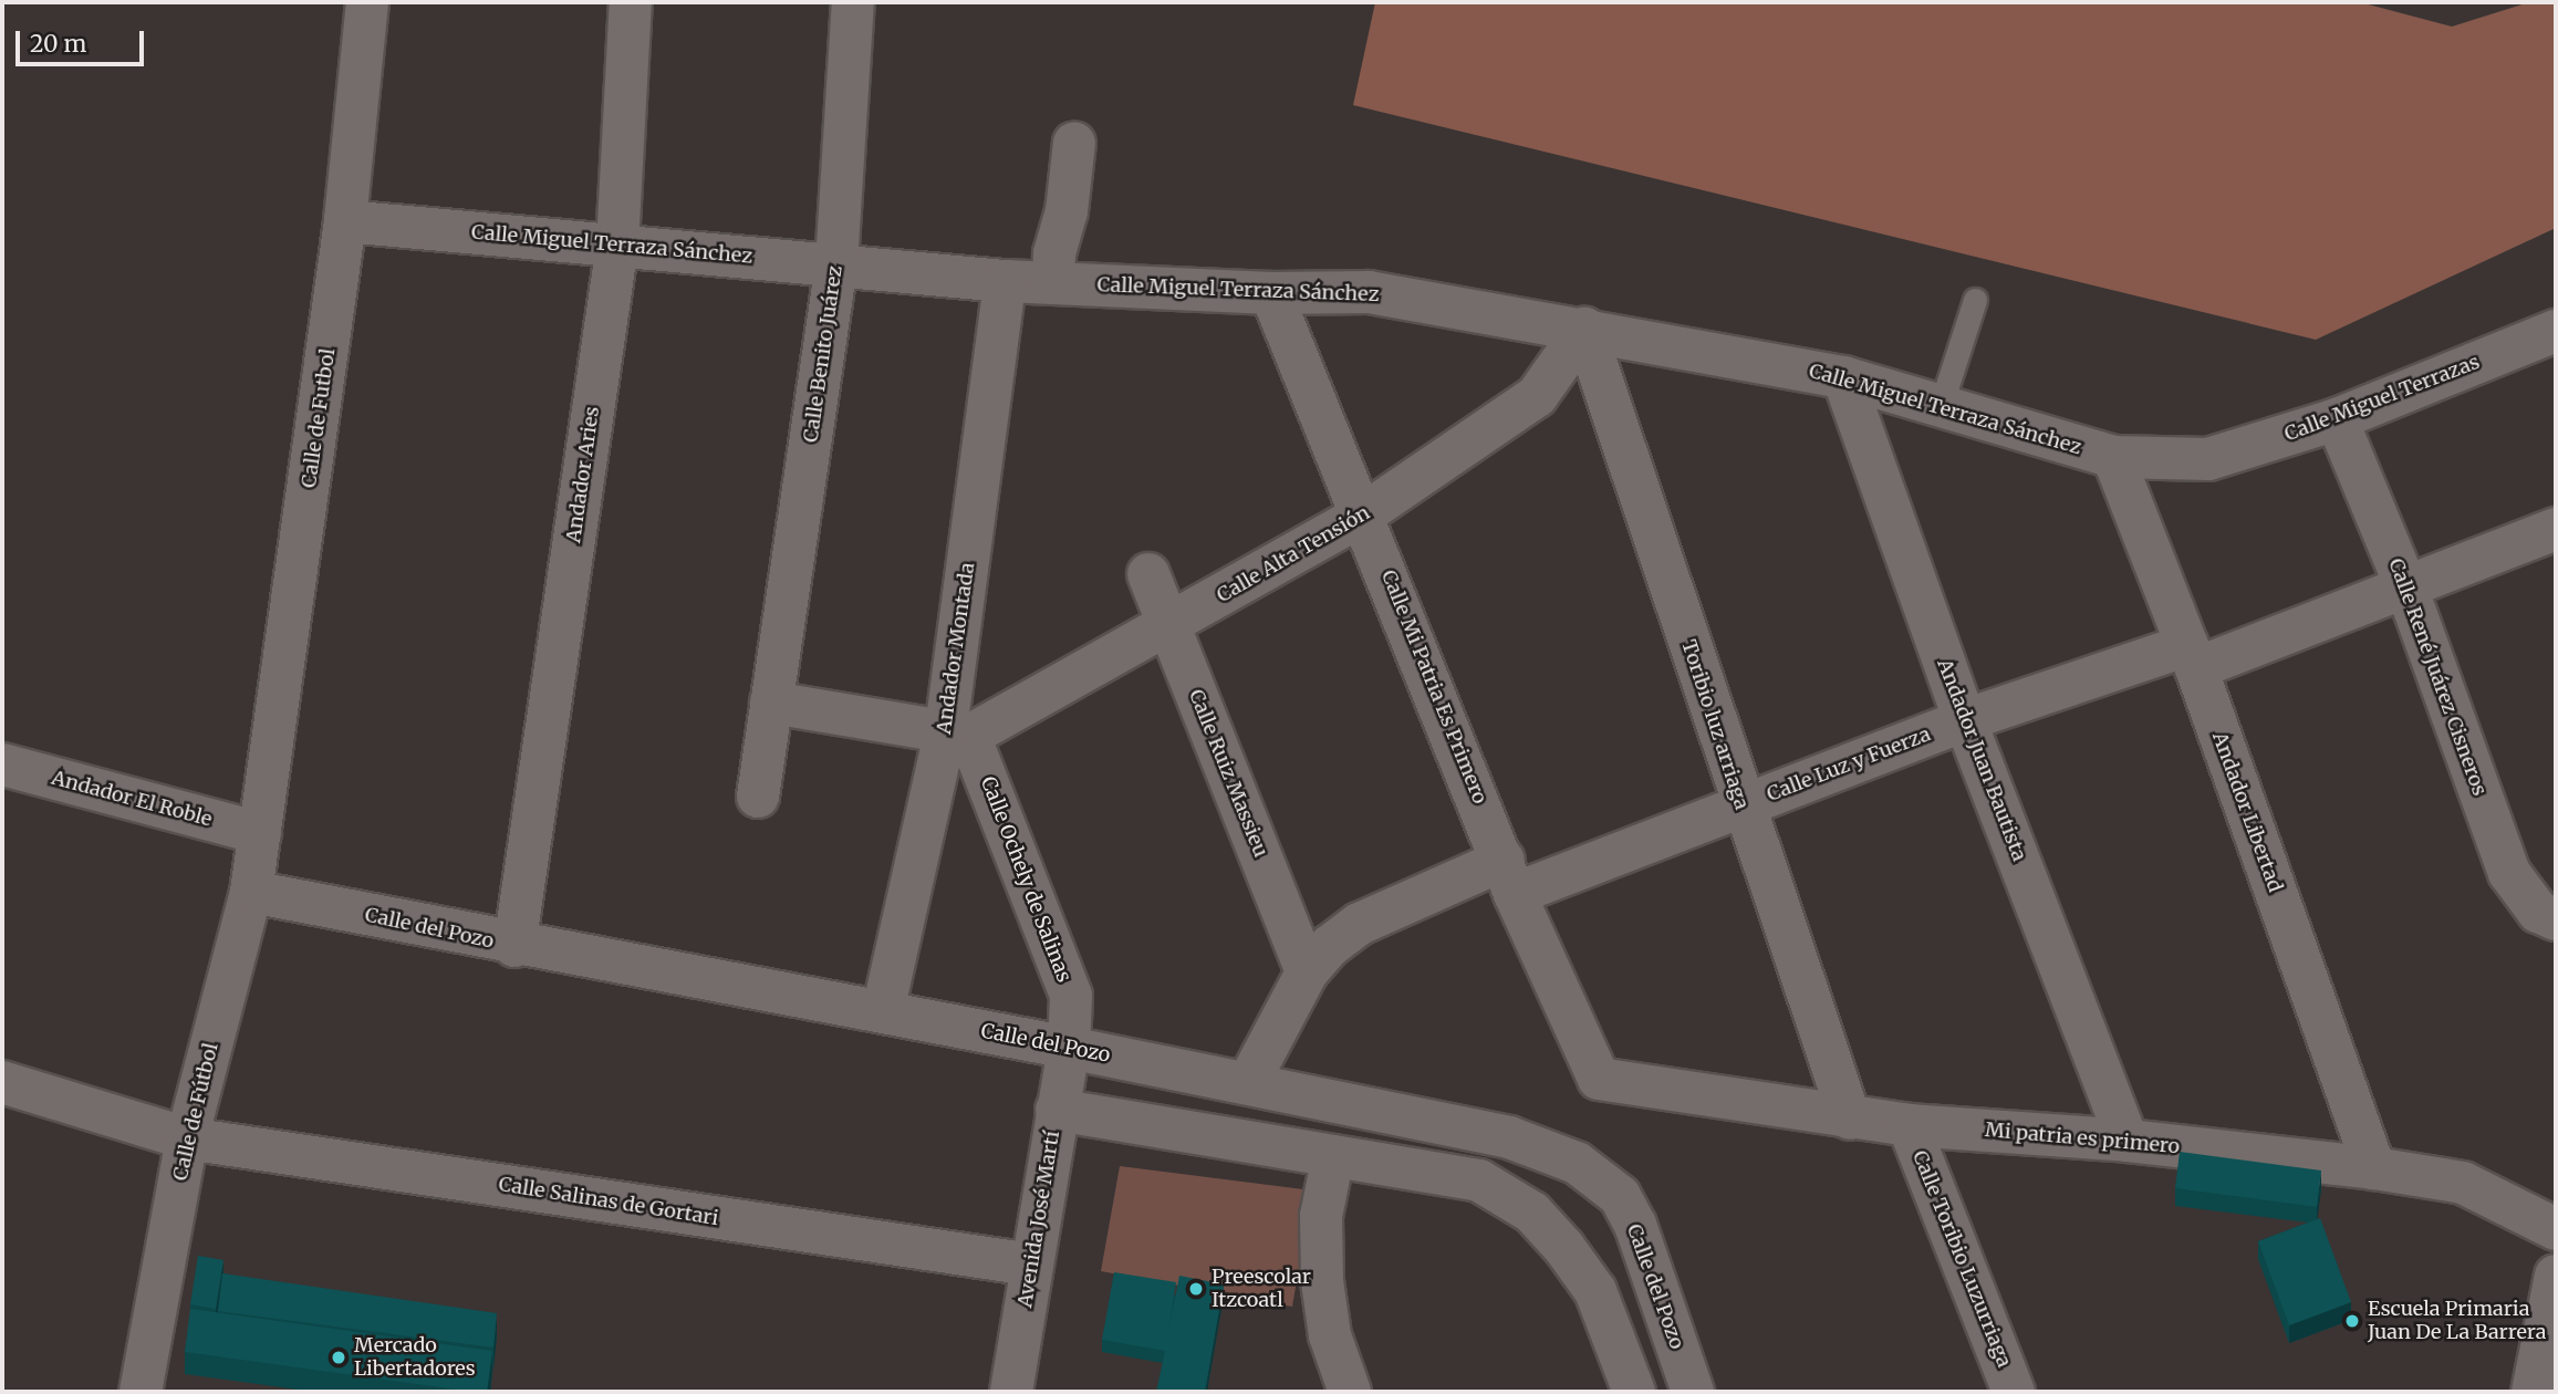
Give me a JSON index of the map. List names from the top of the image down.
{
  "streets": {
    "street": [
      "Calle Miguel Terraza Sánchez",
      "Calle Benito Juárez",
      "Calle Miguel Terrazas",
      "Calle de Futbol",
      "Andador Aries",
      "Calle Alta Tensión",
      "Andador Montada",
      "Calle René Juárez Cisneros",
      "Calle Mi Patria Es Primero",
      "Toribio luz arriaga",
      "Andador Juan Bautista",
      "Calle Luz y Fuerza",
      "Calle Ruiz Massieu",
      "Andador El Roble",
      "Andador Libertad",
      "Calle Ochely de Salinas",
      "Calle del Pozo",
      "Calle de Fútbol",
      "Mi patria es primero",
      "Calle Salinas de Gortari",
      "Avenida José Martí",
      "Calle Toribio Luzurriaga"
    ]
  },
  "crossings": [
    ["Calle Miguel Terraza Sánchez", "Calle Benito Juárez"],
    ["Calle Miguel Terraza Sánchez", "Calle Miguel Terrazas"],
    ["Calle Miguel Terraza Sánchez", "Calle de Futbol"],
    ["Calle Miguel Terraza Sánchez", "Andador Aries"],
    ["Calle Miguel Terraza Sánchez", "Calle Alta Tensión"],
    ["Calle Miguel Terraza Sánchez", "Andador Montada"],
    ["Calle Miguel Terraza Sánchez", "Calle Mi Patria Es Primero"],
    ["Calle Miguel Terraza Sánchez", "Toribio luz arriaga"],
    ["Calle Miguel Terraza Sánchez", "Andador Juan Bautista"],
    ["Calle Miguel Terraza Sánchez", "Andador Libertad"],
    ["Calle Miguel Terrazas", "Calle René Juárez Cisneros"],
    ["Calle Miguel Terrazas", "Andador Libertad"],
    ["Calle de Futbol", "Andador El Roble"],
    ["Calle de Futbol", "Calle de Fútbol"],
    ["Andador Aries", "Calle del Pozo"],
    ["Calle Alta Tensión", "Andador Montada"],
    ["Calle Alta Tensión", "Calle Mi Patria Es Primero"],
    ["Calle Alta Tensión", "Toribio luz arriaga"],
    ["Calle Alta Tensión", "Calle Ruiz Massieu"],
    ["Calle Alta Tensión", "Calle Ochely de Salinas"],
    ["Andador Montada", "Calle Ochely de Salinas"],
    ["Andador Montada", "Calle del Pozo"],
    ["Calle René Juárez Cisneros", "Calle Luz y Fuerza"],
    ["Calle Mi Patria Es Primero", "Calle Luz y Fuerza"],
    ["Calle Mi Patria Es Primero", "Mi patria es primero"],
    ["Toribio luz arriaga", "Calle Luz y Fuerza"],
    ["Toribio luz arriaga", "Mi patria es primero"],
    ["Andador Juan Bautista", "Calle Luz y Fuerza"],
    ["Andador Juan Bautista", "Mi patria es primero"],
    ["Calle Luz y Fuerza", "Calle Ruiz Massieu"],
    ["Calle Luz y Fuerza", "Andador Libertad"],
    ["Calle Luz y Fuerza", "Calle del Pozo"],
    ["Andador El Roble", "Calle de Fútbol"],
    ["Andador Libertad", "Mi patria es primero"],
    ["Calle Ochely de Salinas", "Calle del Pozo"],
    ["Calle Ochely de Salinas", "Avenida José Martí"],
    ["Calle del Pozo", "Calle de Fútbol"],
    ["Calle del Pozo", "Avenida José Martí"],
    ["Calle de Fútbol", "Calle Salinas de Gortari"],
    ["Mi patria es primero", "Calle Toribio Luzurriaga"],
    ["Calle Salinas de Gortari", "Avenida José Martí"]
  ],
  "places": ["Preescolar Itzcoatl", "Escuela Primaria Juan De La Barrera", "Mercado Libertadores"],
  "scale_bar": "20 m"
}
